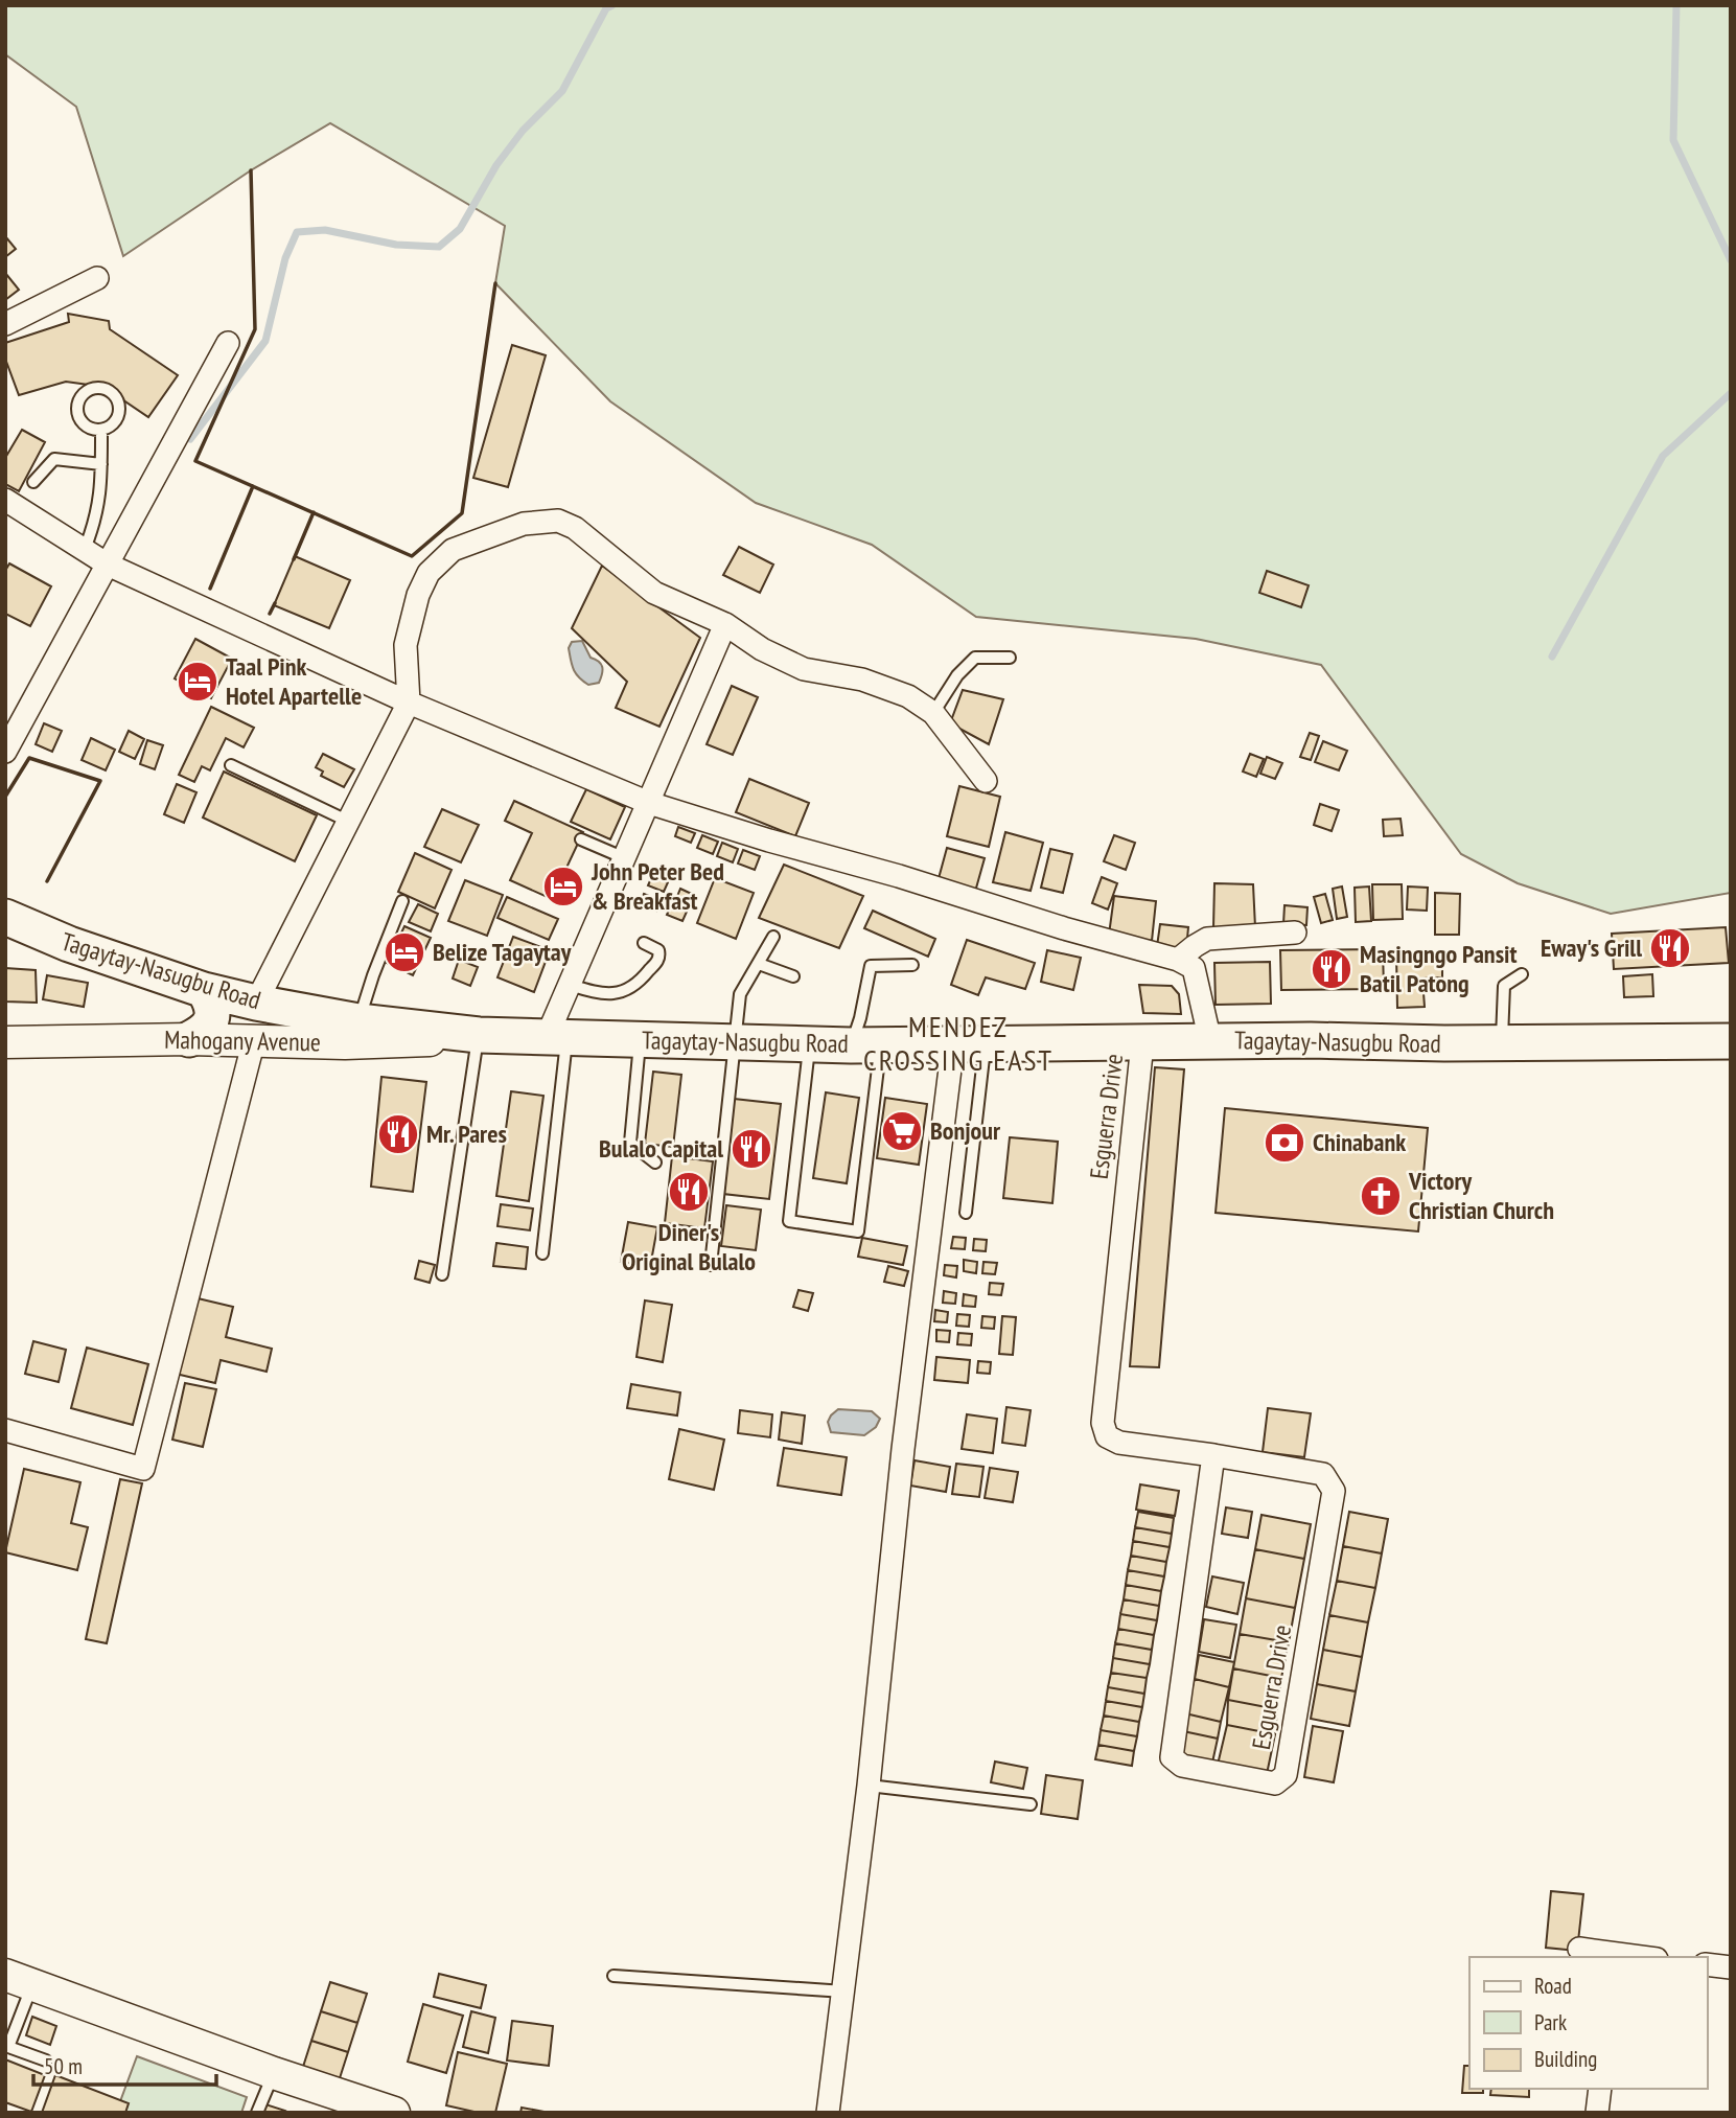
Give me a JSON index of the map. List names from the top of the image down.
{
  "streets": {
    "main road": ["Tagaytay-Nasugbu Road", "Mahogany Avenue"],
    "street": ["Esguerra Drive"]
  },
  "crossings": [
    ["Tagaytay-Nasugbu Road", "Mahogany Avenue"],
    ["Tagaytay-Nasugbu Road", "Esguerra Drive"]
  ],
  "districts": ["MENDEZ CROSSING EAST"],
  "places": {
    "hotel": ["Taal Pink Hotel Apartelle", "John Peter Bed & Breakfast", "Belize Tagaytay"],
    "restaurant": [
      "Eway's Grill",
      "Masingngo Pansit Batil Patong",
      "Mr. Pares",
      "Bulalo Capital",
      "Diner's Original Bulalo"
    ],
    "supermarket": ["Bonjour"],
    "bank": ["Chinabank"],
    "church": ["Victory Christian Church"]
  },
  "legend": ["Road", "Park", "Building"],
  "scale_bar": "50 m"
}
